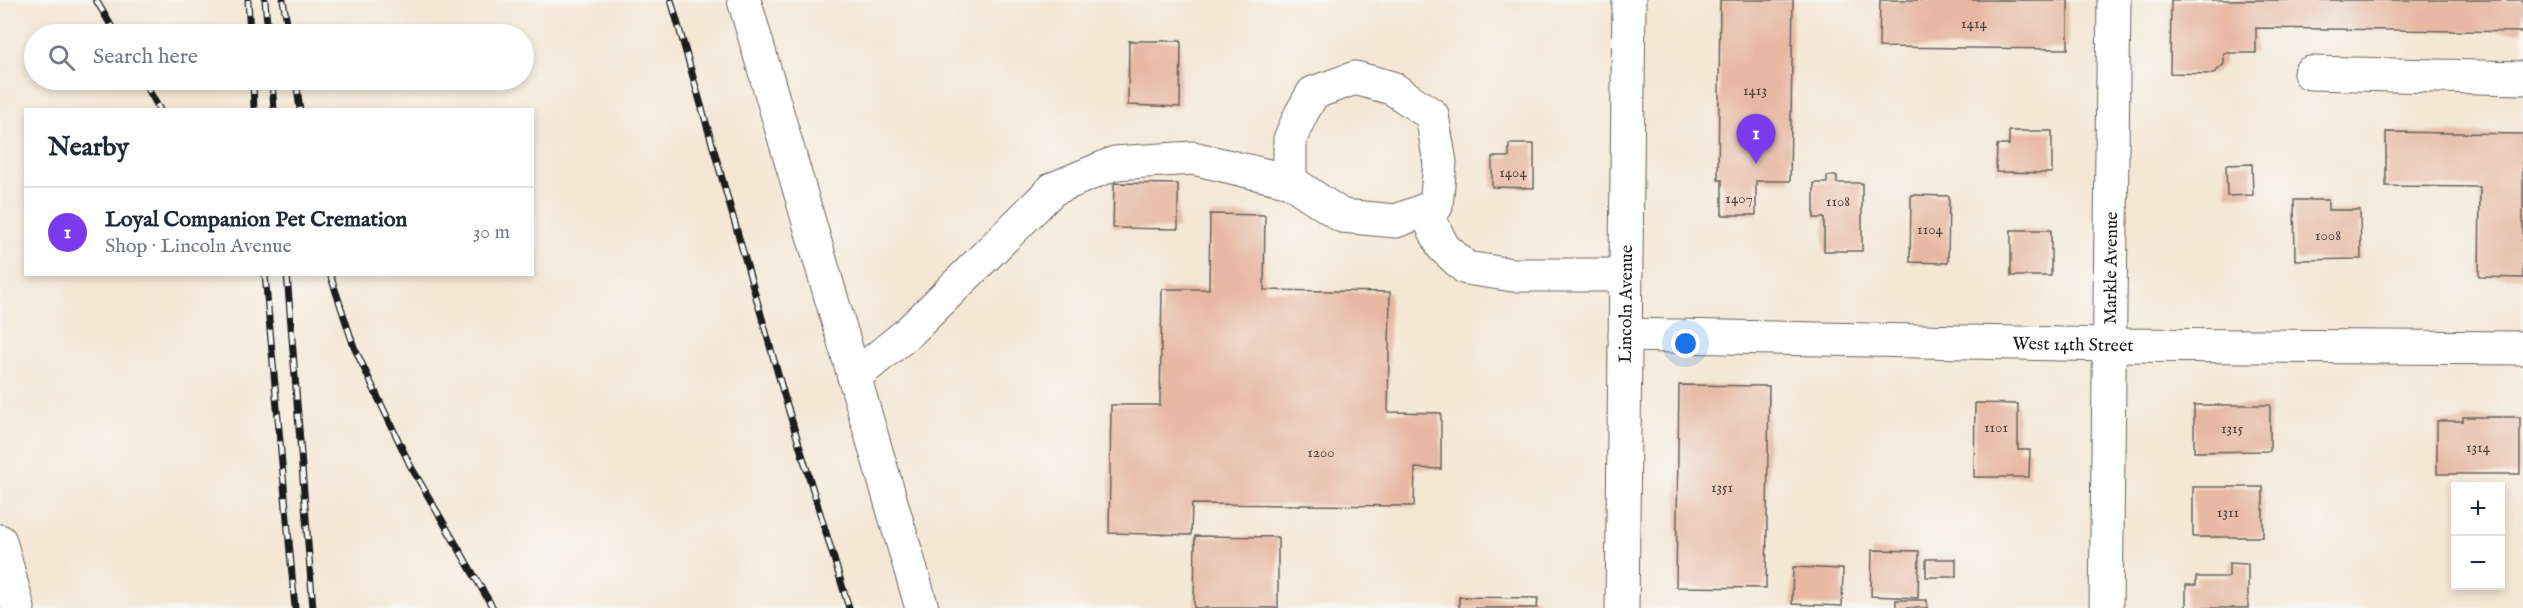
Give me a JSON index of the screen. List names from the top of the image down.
{
  "streets": {
    "street": ["Markle Avenue", "Lincoln Avenue", "West 14th Street"]
  },
  "crossings": [
    ["Markle Avenue", "West 14th Street"],
    ["Lincoln Avenue", "West 14th Street"]
  ],
  "house_numbers": [
    "1414",
    "1413",
    "1404",
    "1407",
    "1108",
    "1104",
    "1008",
    "1101",
    "1315",
    "1314",
    "1200",
    "1351",
    "1311"
  ],
  "page": {
    "search": "Search here",
    "heading": "Nearby",
    "pins": "1",
    "list": [
      {
        "mark": "1",
        "name": "Loyal Companion Pet Cremation",
        "note": "Shop · Lincoln Avenue",
        "value": "30 m"
      }
    ],
    "map_buttons": ["+", "−"]
  }
}
